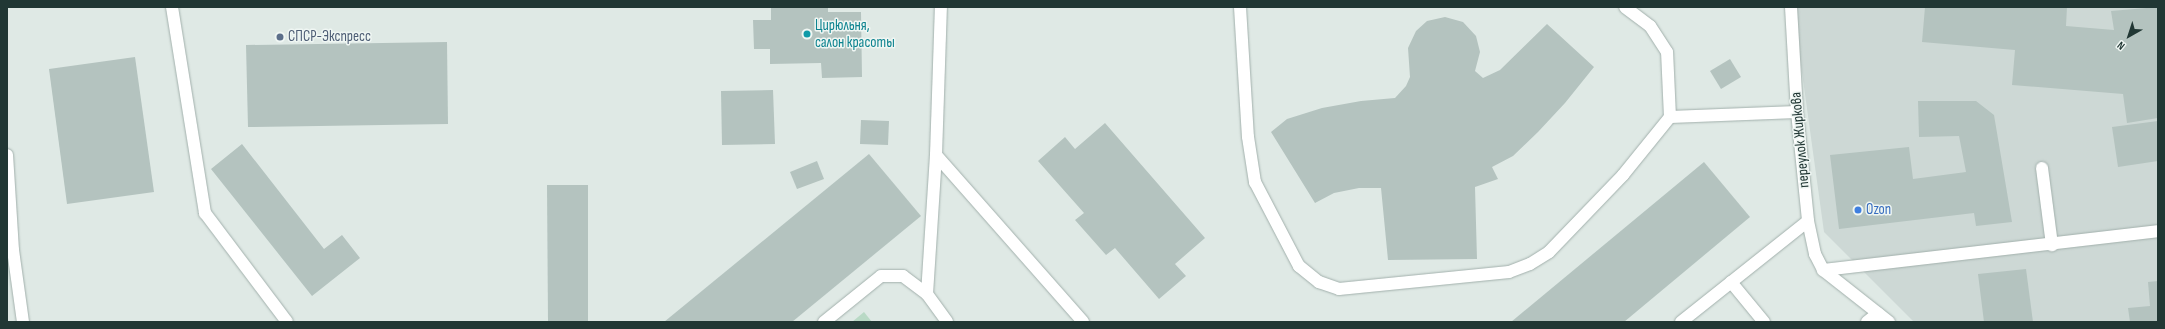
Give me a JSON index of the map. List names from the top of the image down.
{
  "streets": {
    "street": ["переулок Жиркова"]
  },
  "places": ["Цирюльня, салон красоты", "СПСР-Экспресс", "Ozon"],
  "north": "bottom left"
}
